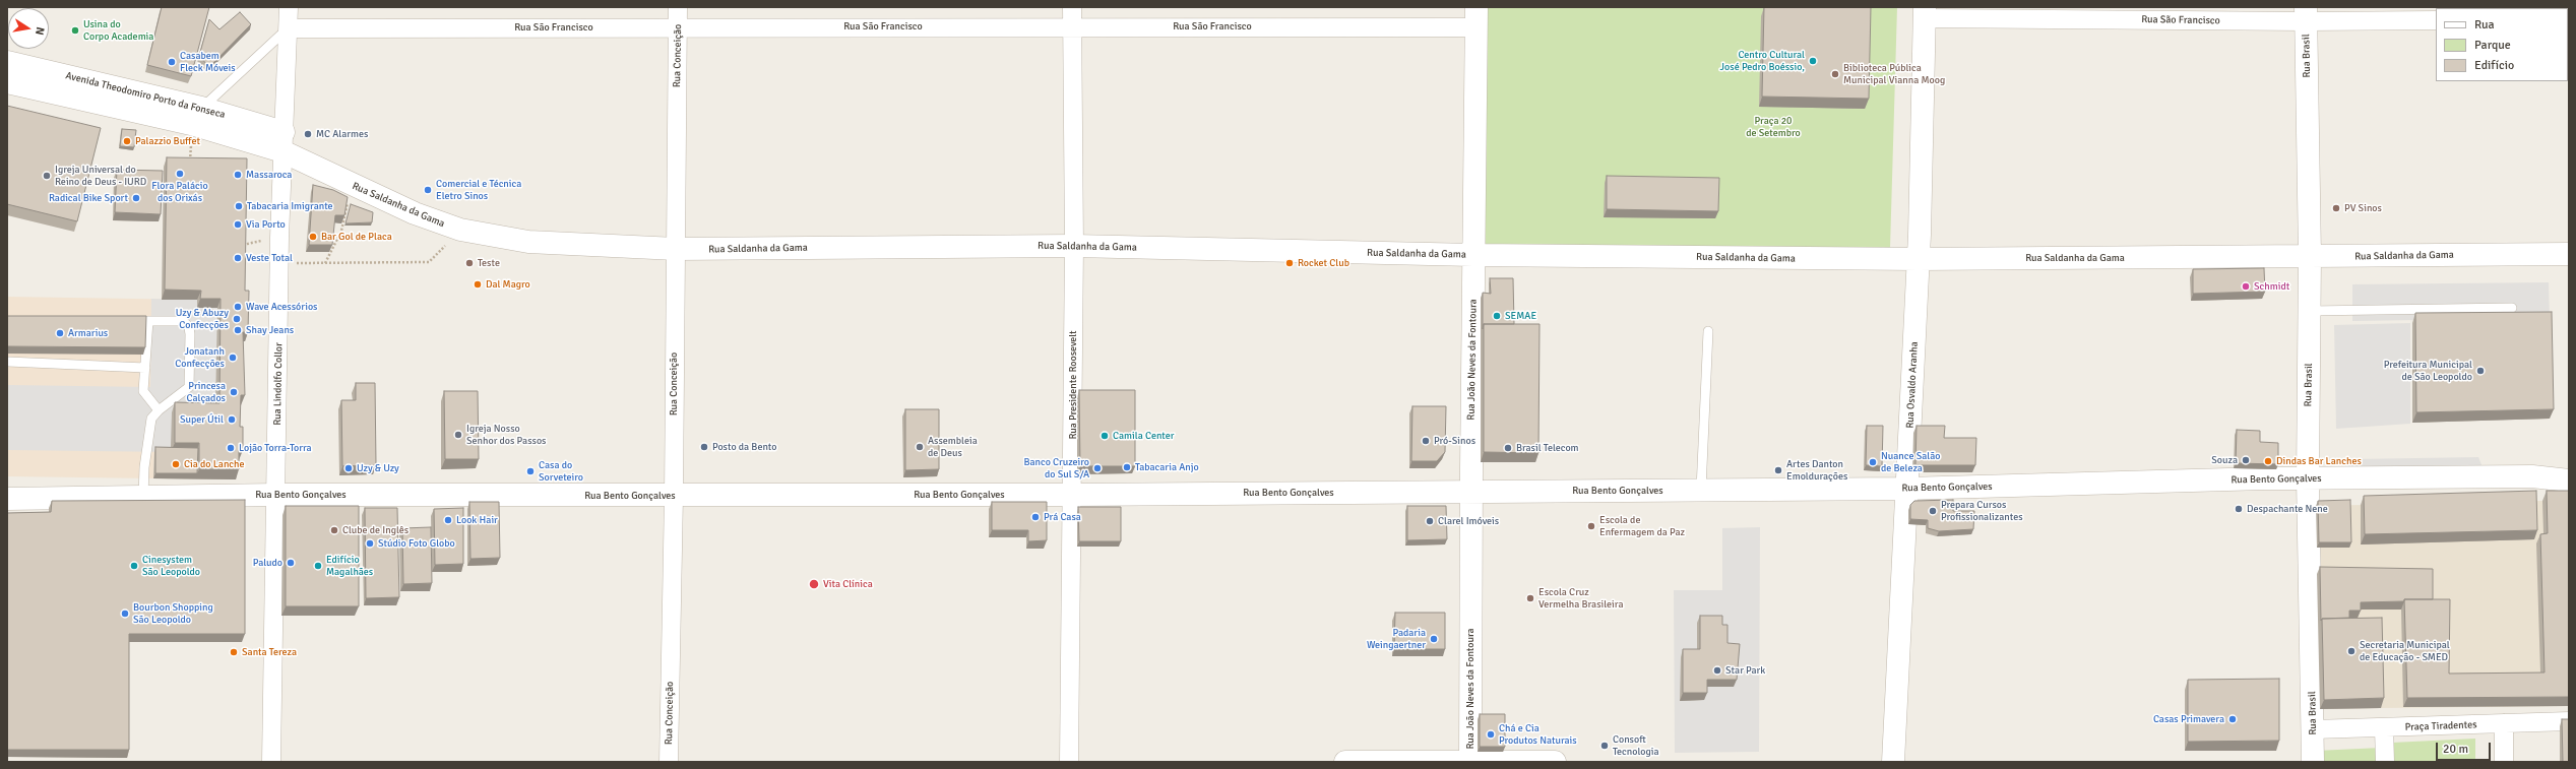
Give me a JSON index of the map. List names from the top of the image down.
{
  "streets": {
    "street": [
      "Rua São Francisco",
      "Rua Conceição",
      "Rua Brasil",
      "Avenida Theodomiro Porto da Fonseca",
      "Rua Saldanha da Gama",
      "Rua João Neves da Fontoura",
      "Rua Lindolfo Collor",
      "Rua Presidente Roosevelt",
      "Rua Osvaldo Aranha",
      "Rua Bento Gonçalves",
      "Praça Tiradentes"
    ]
  },
  "crossings": [
    ["Rua São Francisco", "Rua Conceição"],
    ["Rua São Francisco", "Rua Brasil"],
    ["Rua São Francisco", "Rua João Neves da Fontoura"],
    ["Rua São Francisco", "Rua Lindolfo Collor"],
    ["Rua São Francisco", "Rua Presidente Roosevelt"],
    ["Rua São Francisco", "Rua Osvaldo Aranha"],
    ["Rua Conceição", "Rua Saldanha da Gama"],
    ["Rua Conceição", "Rua Bento Gonçalves"],
    ["Rua Brasil", "Rua Saldanha da Gama"],
    ["Rua Brasil", "Rua Bento Gonçalves"],
    ["Rua Brasil", "Praça Tiradentes"],
    ["Avenida Theodomiro Porto da Fonseca", "Rua Saldanha da Gama"],
    ["Avenida Theodomiro Porto da Fonseca", "Rua Lindolfo Collor"],
    ["Rua Saldanha da Gama", "Rua João Neves da Fontoura"],
    ["Rua Saldanha da Gama", "Rua Lindolfo Collor"],
    ["Rua Saldanha da Gama", "Rua Presidente Roosevelt"],
    ["Rua Saldanha da Gama", "Rua Osvaldo Aranha"],
    ["Rua João Neves da Fontoura", "Rua Bento Gonçalves"],
    ["Rua Lindolfo Collor", "Rua Bento Gonçalves"],
    ["Rua Presidente Roosevelt", "Rua Bento Gonçalves"],
    ["Rua Osvaldo Aranha", "Rua Bento Gonçalves"]
  ],
  "parks": ["Praça 20 de Setembro"],
  "places": [
    "Usina do Corpo Academia",
    "Centro Cultural José Pedro Boéssio,",
    "Casabem Fleck Móveis",
    "Biblioteca Pública Municipal Vianna Moog",
    "MC Alarmes",
    "Palazzio Buffet",
    "Flora Palácio dos Orixás",
    "Massaroca",
    "Igreja Universal do Reino de Deus - IURD",
    "Comercial e Técnica Eletro Sinos",
    "Radical Bike Sport",
    "Tabacaria Imigrante",
    "PV Sinos",
    "Via Porto",
    "Bar Gol de Placa",
    "Veste Total",
    "Teste",
    "Rocket Club",
    "Dal Magro",
    "Schmidt",
    "Wave Acessórios",
    "SEMAE",
    "Uzy & Abuzy Confecções",
    "Shay Jeans",
    "Armarius",
    "Jonatanh Confecções",
    "Prefeitura Municipal de São Leopoldo",
    "Princesa Calçados",
    "Super Útil",
    "Igreja Nosso Senhor dos Passos",
    "Camila Center",
    "Pró-Sinos",
    "Posto da Bento",
    "Assembleia de Deus",
    "Lojão Torra-Torra",
    "Brasil Telecom",
    "Souza",
    "Dindas Bar Lanches",
    "Nuance Salão de Beleza",
    "Cia do Lanche",
    "Tabacaria Anjo",
    "Uzy & Uzy",
    "Banco Cruzeiro do Sul S/A",
    "Artes Danton Emoldurações",
    "Casa do Sorveteiro",
    "Despachante Nene",
    "Prepara Cursos Profissionalizantes",
    "Prá Casa",
    "Look Hair",
    "Clarel Imóveis",
    "Escola de Enfermagem da Paz",
    "Clube de Inglês",
    "Stúdio Foto Globo",
    "Paludo",
    "Cinesystem São Leopoldo",
    "Edifício Magalhães",
    "Vita Clínica",
    "Escola Cruz Vermelha Brasileira",
    "Bourbon Shopping São Leopoldo",
    "Padaria Weingaertner",
    "Secretaria Municipal de Educação - SMED",
    "Santa Tereza",
    "Star Park",
    "Casas Primavera",
    "Chá e Cia Produtos Naturais",
    "Consoft Tecnologia"
  ],
  "legend": ["Rua", "Parque", "Edifício"],
  "scale_bar": "20 m",
  "north": "right"
}
